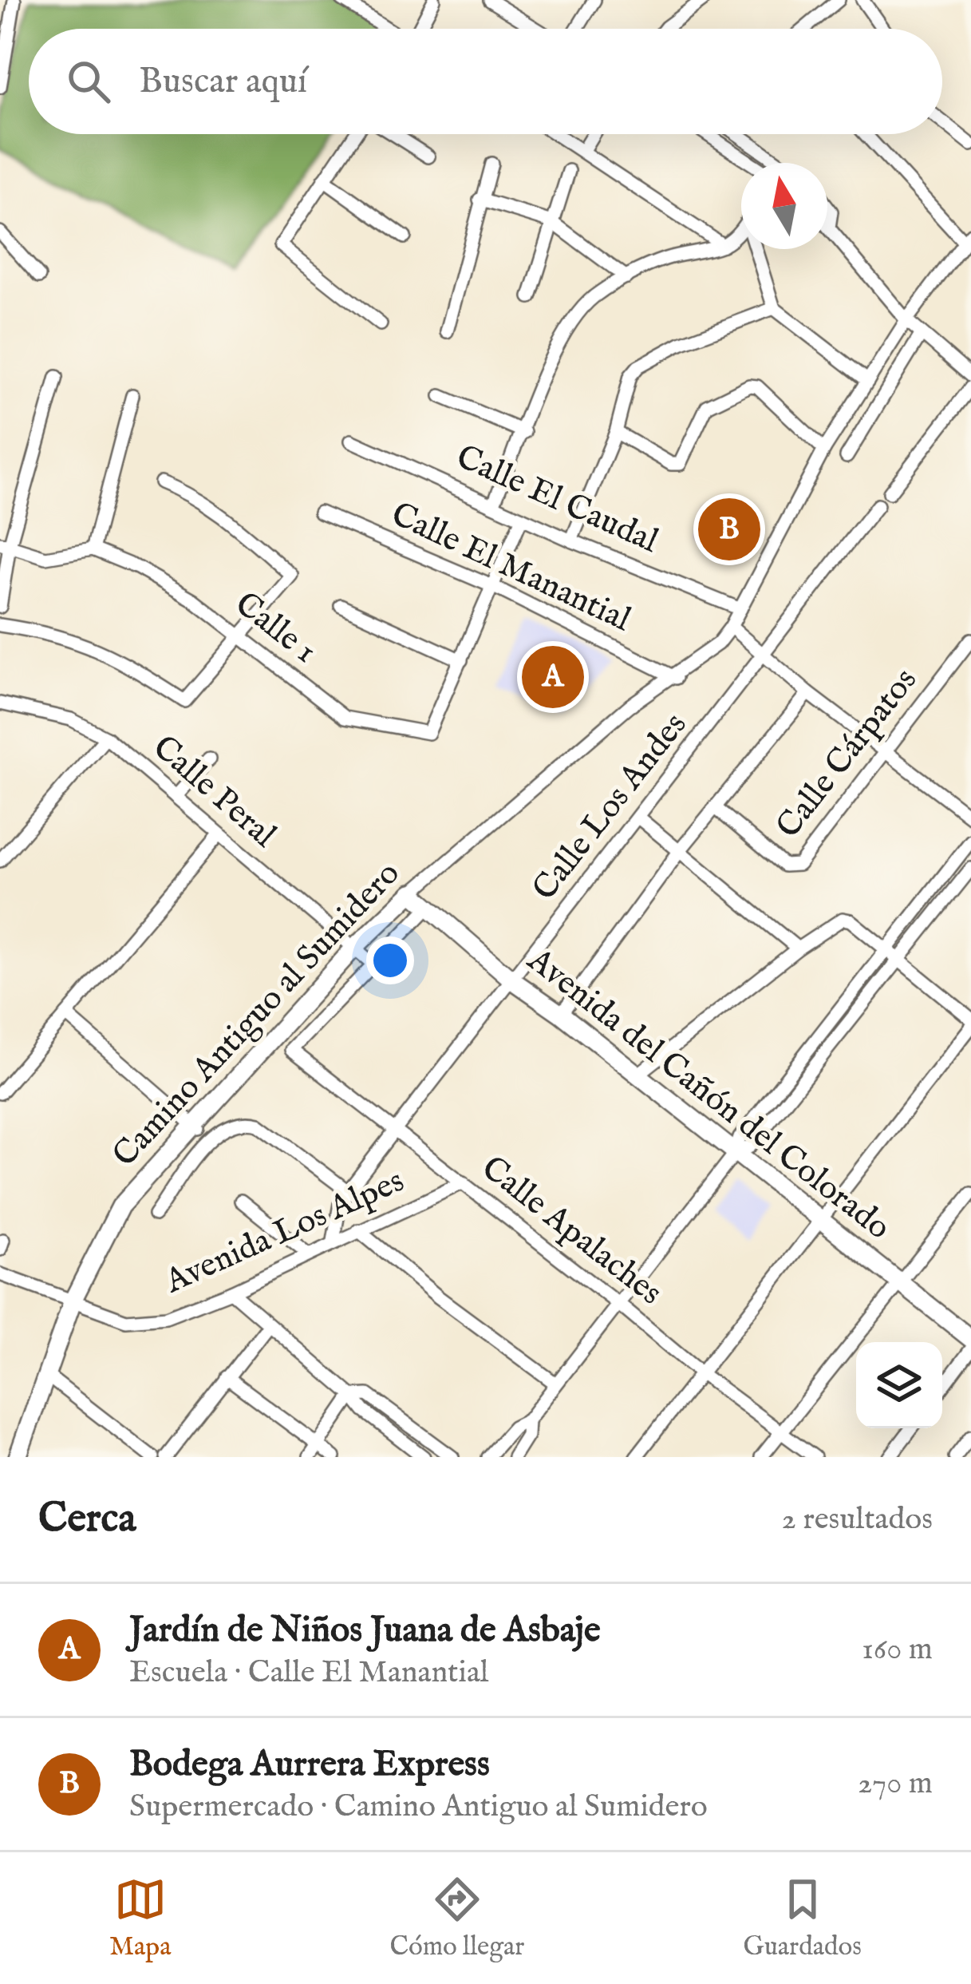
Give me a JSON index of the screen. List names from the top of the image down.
{
  "streets": {
    "main road": ["Camino Antiguo al Sumidero", "Avenida del Cañón del Colorado"],
    "street": [
      "Calle El Caudal",
      "Calle El Manantial",
      "Calle 1",
      "Calle Cárpatos",
      "Calle Peral",
      "Calle Los Andes",
      "Calle Apalaches",
      "Avenida Los Alpes"
    ]
  },
  "crossings": [
    ["Calle El Caudal", "Camino Antiguo al Sumidero"],
    ["Calle El Manantial", "Camino Antiguo al Sumidero"],
    ["Calle Peral", "Camino Antiguo al Sumidero"],
    ["Calle Peral", "Calle Apalaches"],
    ["Calle Los Andes", "Avenida del Cañón del Colorado"],
    ["Calle Los Andes", "Calle Apalaches"],
    ["Calle Los Andes", "Avenida Los Alpes"],
    ["Camino Antiguo al Sumidero", "Avenida del Cañón del Colorado"],
    ["Camino Antiguo al Sumidero", "Avenida Los Alpes"],
    ["Calle Apalaches", "Avenida Los Alpes"]
  ],
  "north": "top",
  "page": {
    "search": "Buscar aquí",
    "pins": ["B", "A"],
    "heading": ["Cerca", "2 resultados"],
    "list": [
      {
        "mark": "A",
        "name": "Jardín de Niños Juana de Asbaje",
        "note": "Escuela · Calle El Manantial",
        "value": "160 m"
      },
      {
        "mark": "B",
        "name": "Bodega Aurrera Express",
        "note": "Supermercado · Camino Antiguo al Sumidero",
        "value": "270 m"
      }
    ],
    "nav": ["Mapa", "Cómo llegar", "Guardados"]
  }
}
